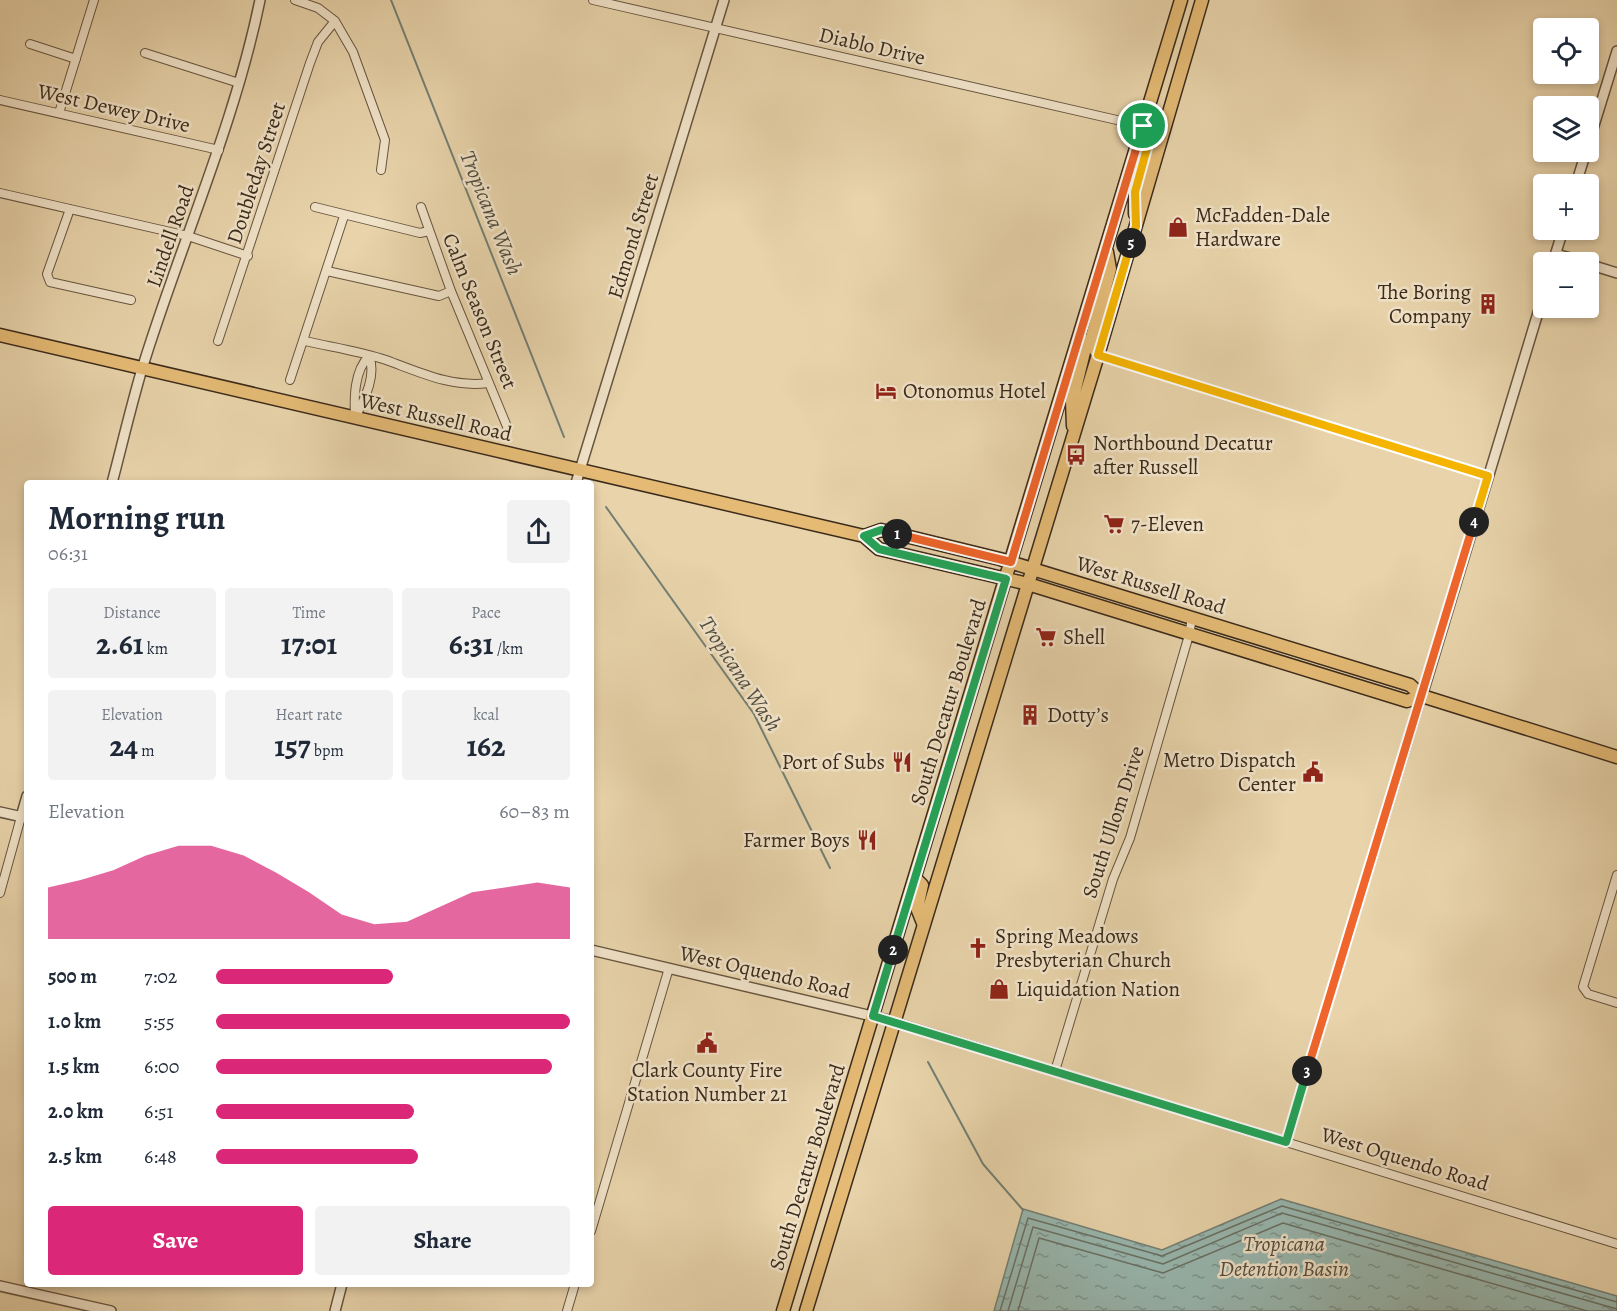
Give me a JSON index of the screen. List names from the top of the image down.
{
  "streets": {
    "main road": ["West Russell Road", "South Decatur Boulevard"],
    "street": [
      "Diablo Drive",
      "West Dewey Drive",
      "Doubleday Street",
      "Lindell Road",
      "Edmond Street",
      "Calm Season Street",
      "South Ullom Drive",
      "West Oquendo Road"
    ]
  },
  "crossings": [
    ["Diablo Drive", "Edmond Street"],
    ["Diablo Drive", "South Decatur Boulevard"],
    ["West Dewey Drive", "Lindell Road"],
    ["Lindell Road", "West Russell Road"],
    ["Edmond Street", "West Russell Road"],
    ["West Russell Road", "South Decatur Boulevard"],
    ["West Russell Road", "South Ullom Drive"],
    ["South Decatur Boulevard", "West Oquendo Road"],
    ["South Ullom Drive", "West Oquendo Road"]
  ],
  "water": ["Tropicana Wash", "Tropicana Detention Basin"],
  "places": {
    "shop": ["McFadden-Dale Hardware", "Liquidation Nation"],
    "building": ["The Boring Company", "Dotty’s"],
    "hotel": ["Otonomus Hotel"],
    "bus stop": ["Northbound Decatur after Russell"],
    "supermarket": ["7-Eleven", "Shell"],
    "restaurant": ["Port of Subs", "Farmer Boys"],
    "public building": ["Metro Dispatch Center", "Clark County Fire Station Number 21"],
    "church": ["Spring Meadows Presbyterian Church"]
  },
  "page": {
    "map_buttons": ["+", "−"],
    "pins": [
      "5",
      "4",
      "1",
      "2",
      "3"
    ],
    "heading": ["Morning run", "06:31"],
    "stats": [
      ["Distance", "2.61 km"],
      ["Time", "17:01"],
      ["Pace", "6:31 /km"],
      ["Elevation", "24 m"],
      ["Heart rate", "157 bpm"],
      ["kcal", "162"]
    ],
    "chart": ["Elevation", "60–83 m"],
    "list": [
      {
        "name": "500 m",
        "note": "7:02"
      },
      {
        "name": "1.0 km",
        "note": "5:55"
      },
      {
        "name": "1.5 km",
        "note": "6:00"
      },
      {
        "name": "2.0 km",
        "note": "6:51"
      },
      {
        "name": "2.5 km",
        "note": "6:48"
      }
    ],
    "buttons": ["Save", "Share"]
  }
}
